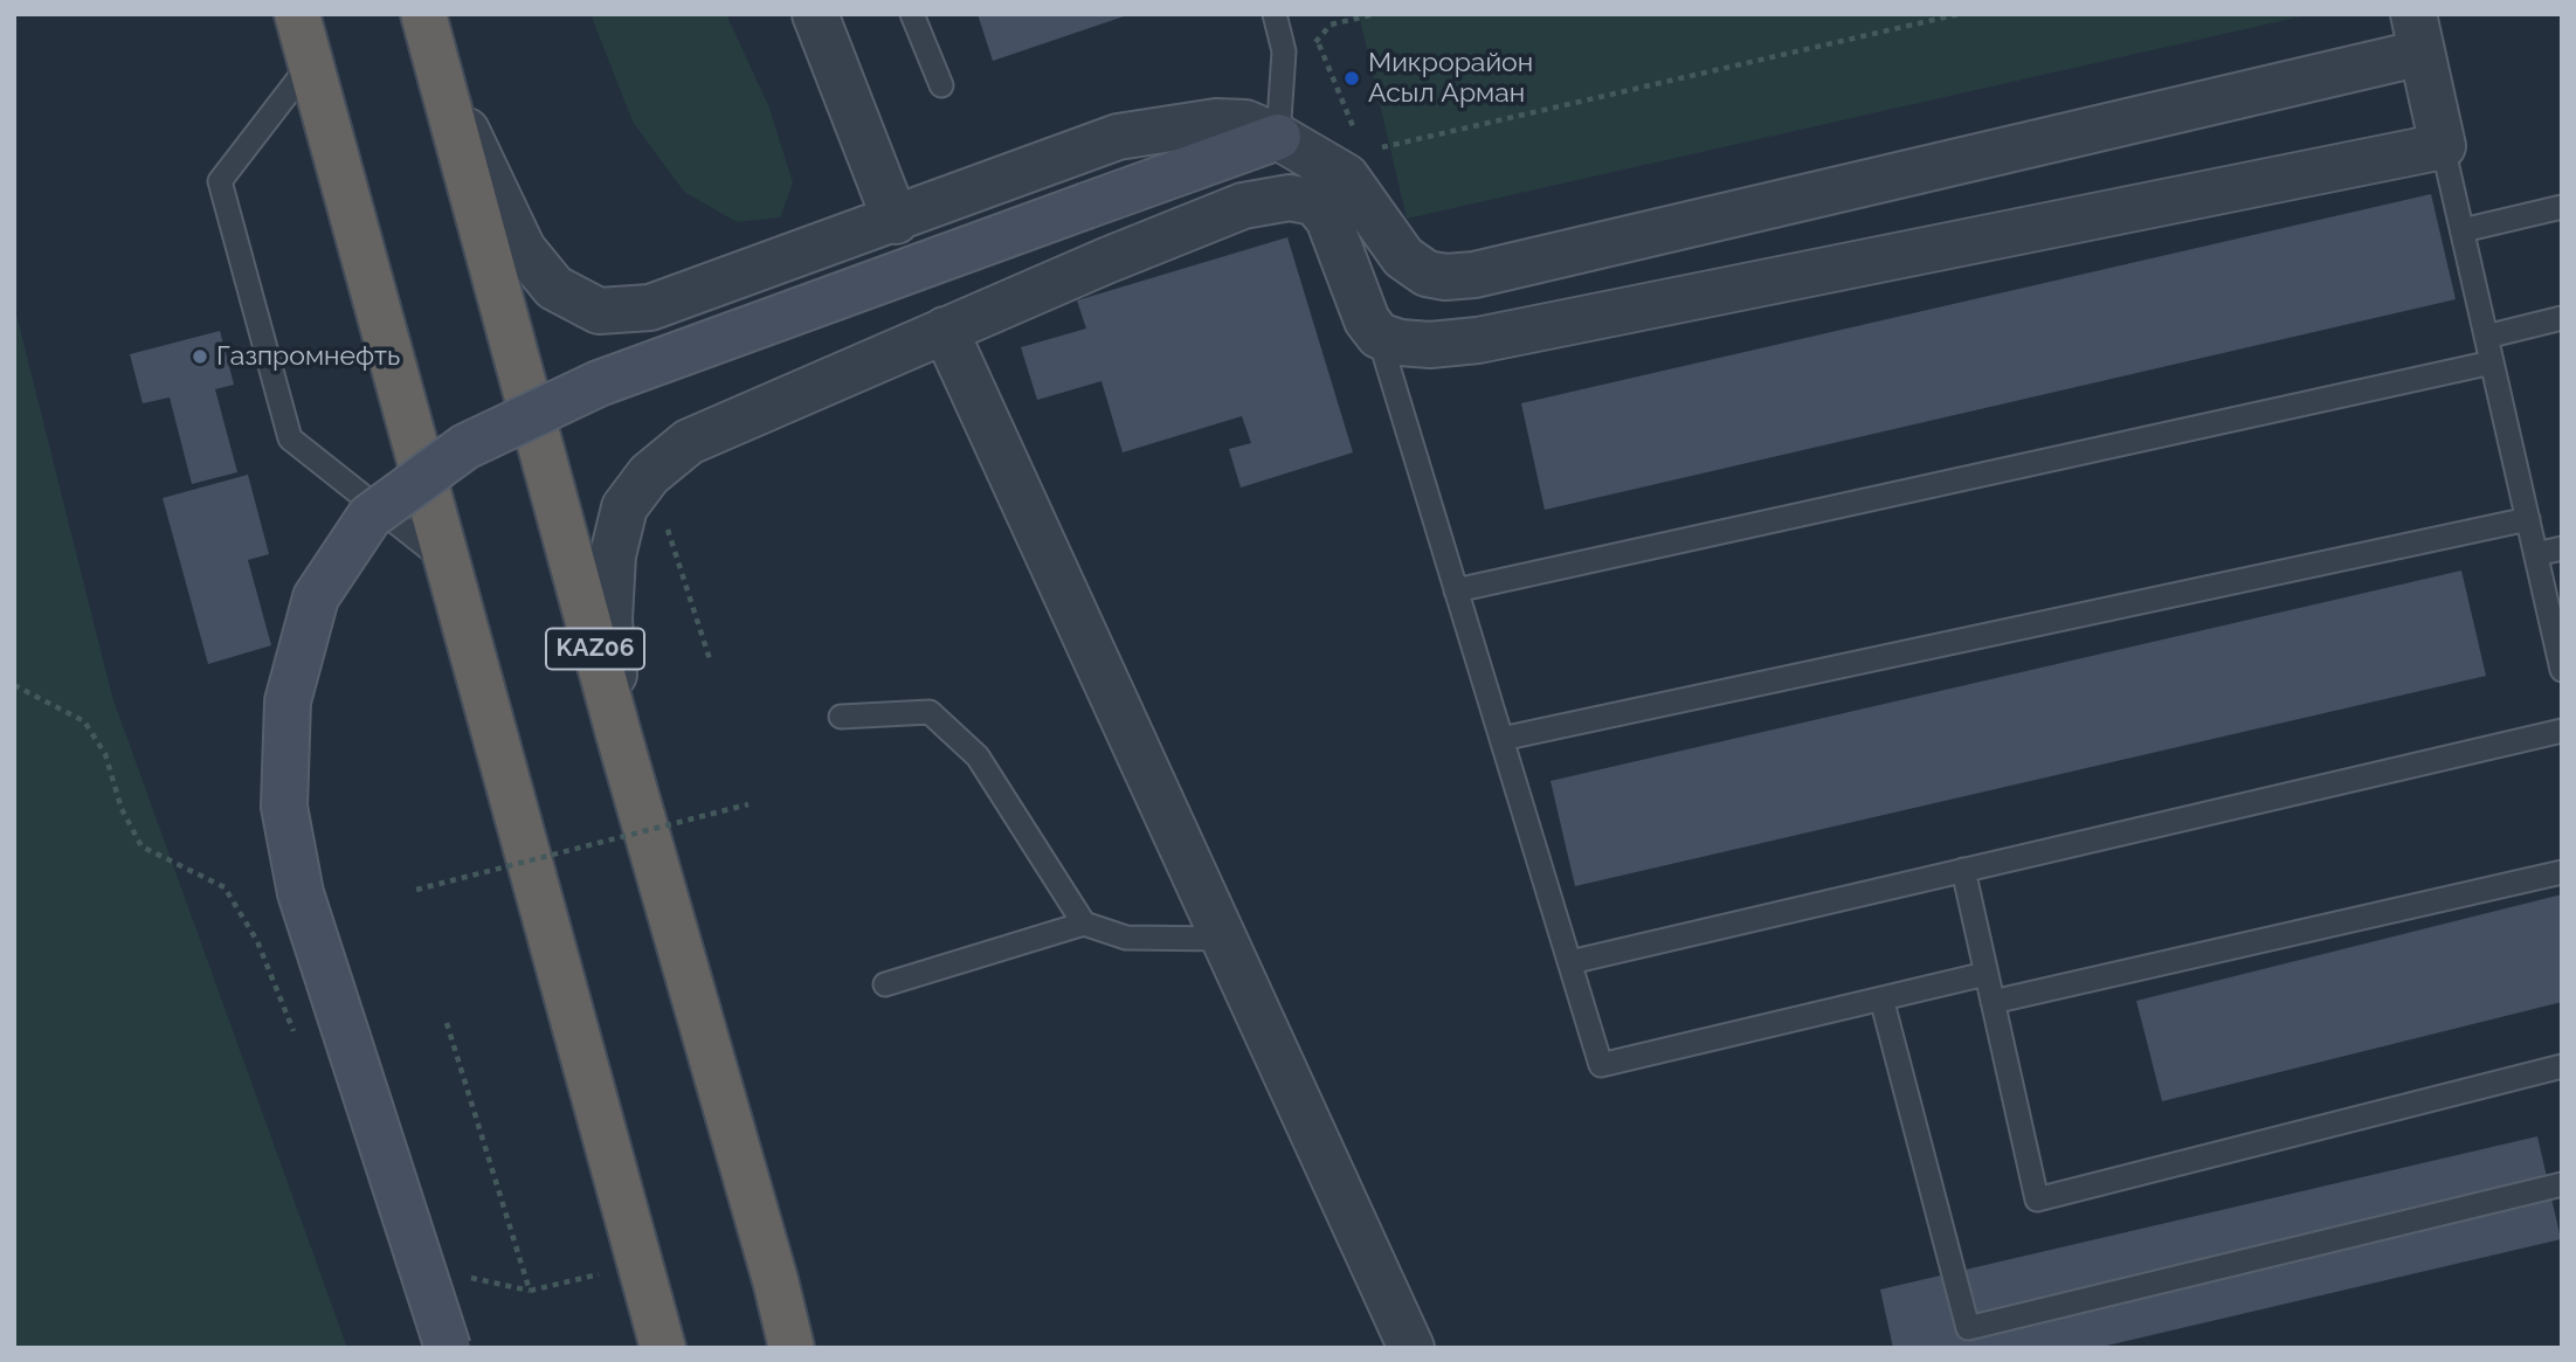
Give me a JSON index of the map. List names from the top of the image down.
{
  "streets": {
    "highway": ["KАZ06"]
  },
  "places": ["Микрорайон Асыл Арман", "Газпромнефть"]
}
